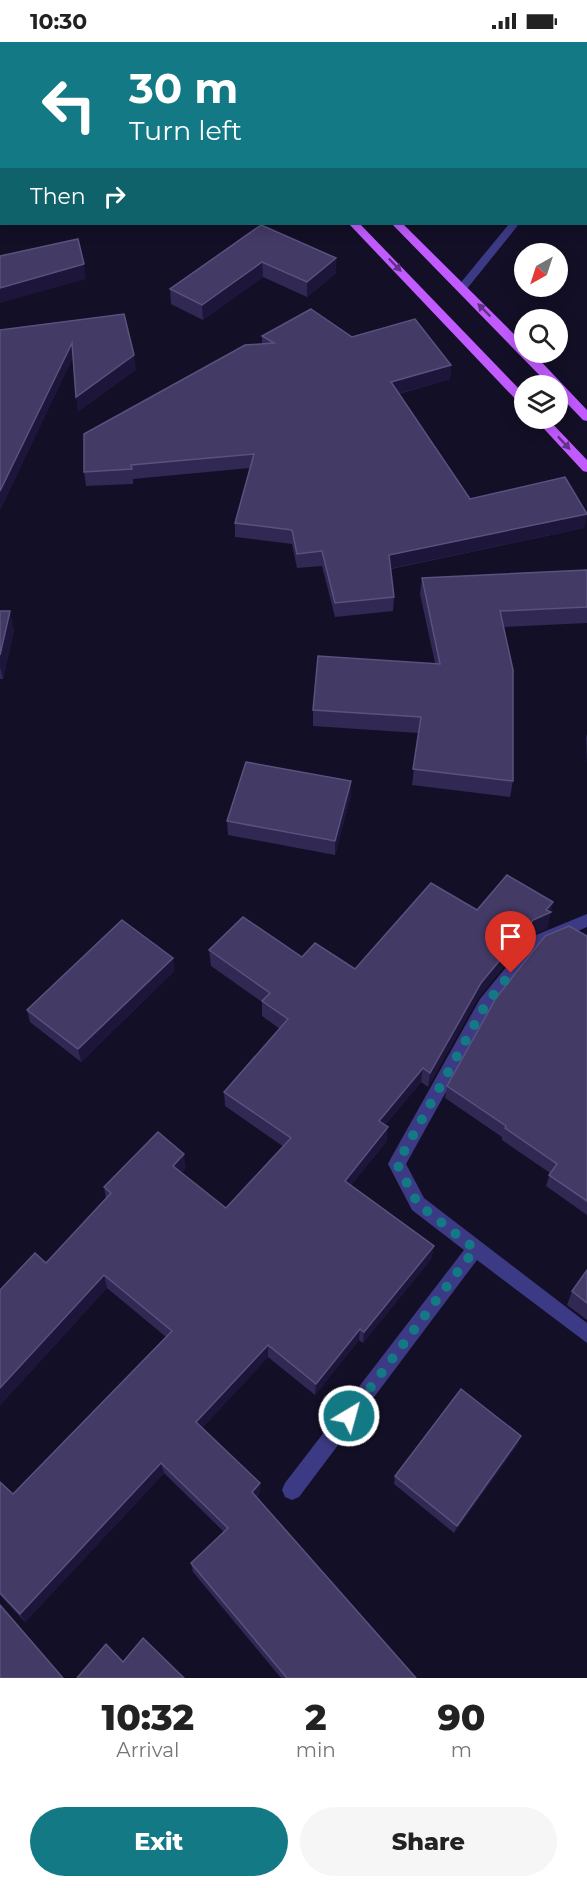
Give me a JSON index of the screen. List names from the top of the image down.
{
  "north": "bottom left",
  "page": {
    "status": "10:30",
    "turn": ["30 m", "Turn left"],
    "then": "Then",
    "eta": [
      "10:32",
      "Arrival",
      "2",
      "min",
      "90",
      "m"
    ],
    "buttons": ["Exit", "Share"]
  }
}
